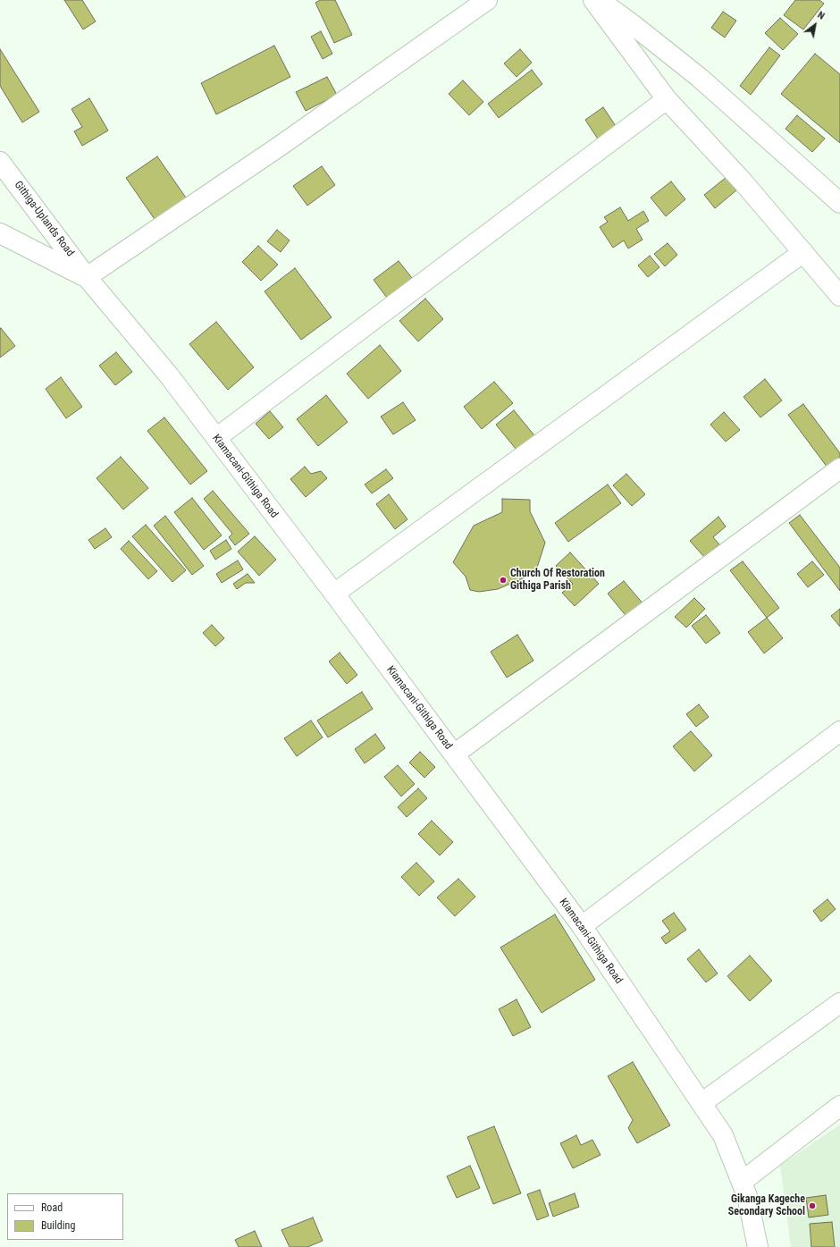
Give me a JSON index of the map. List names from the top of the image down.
{
  "streets": {
    "street": ["Githiga-Uplands Road", "Kiamacani-Githiga Road"]
  },
  "crossings": [
    ["Githiga-Uplands Road", "Kiamacani-Githiga Road"]
  ],
  "places": ["Church Of Restoration Githiga Parish", "Gikanga Kageche Secondary School"],
  "legend": ["Road", "Building"],
  "north": "top right"
}
